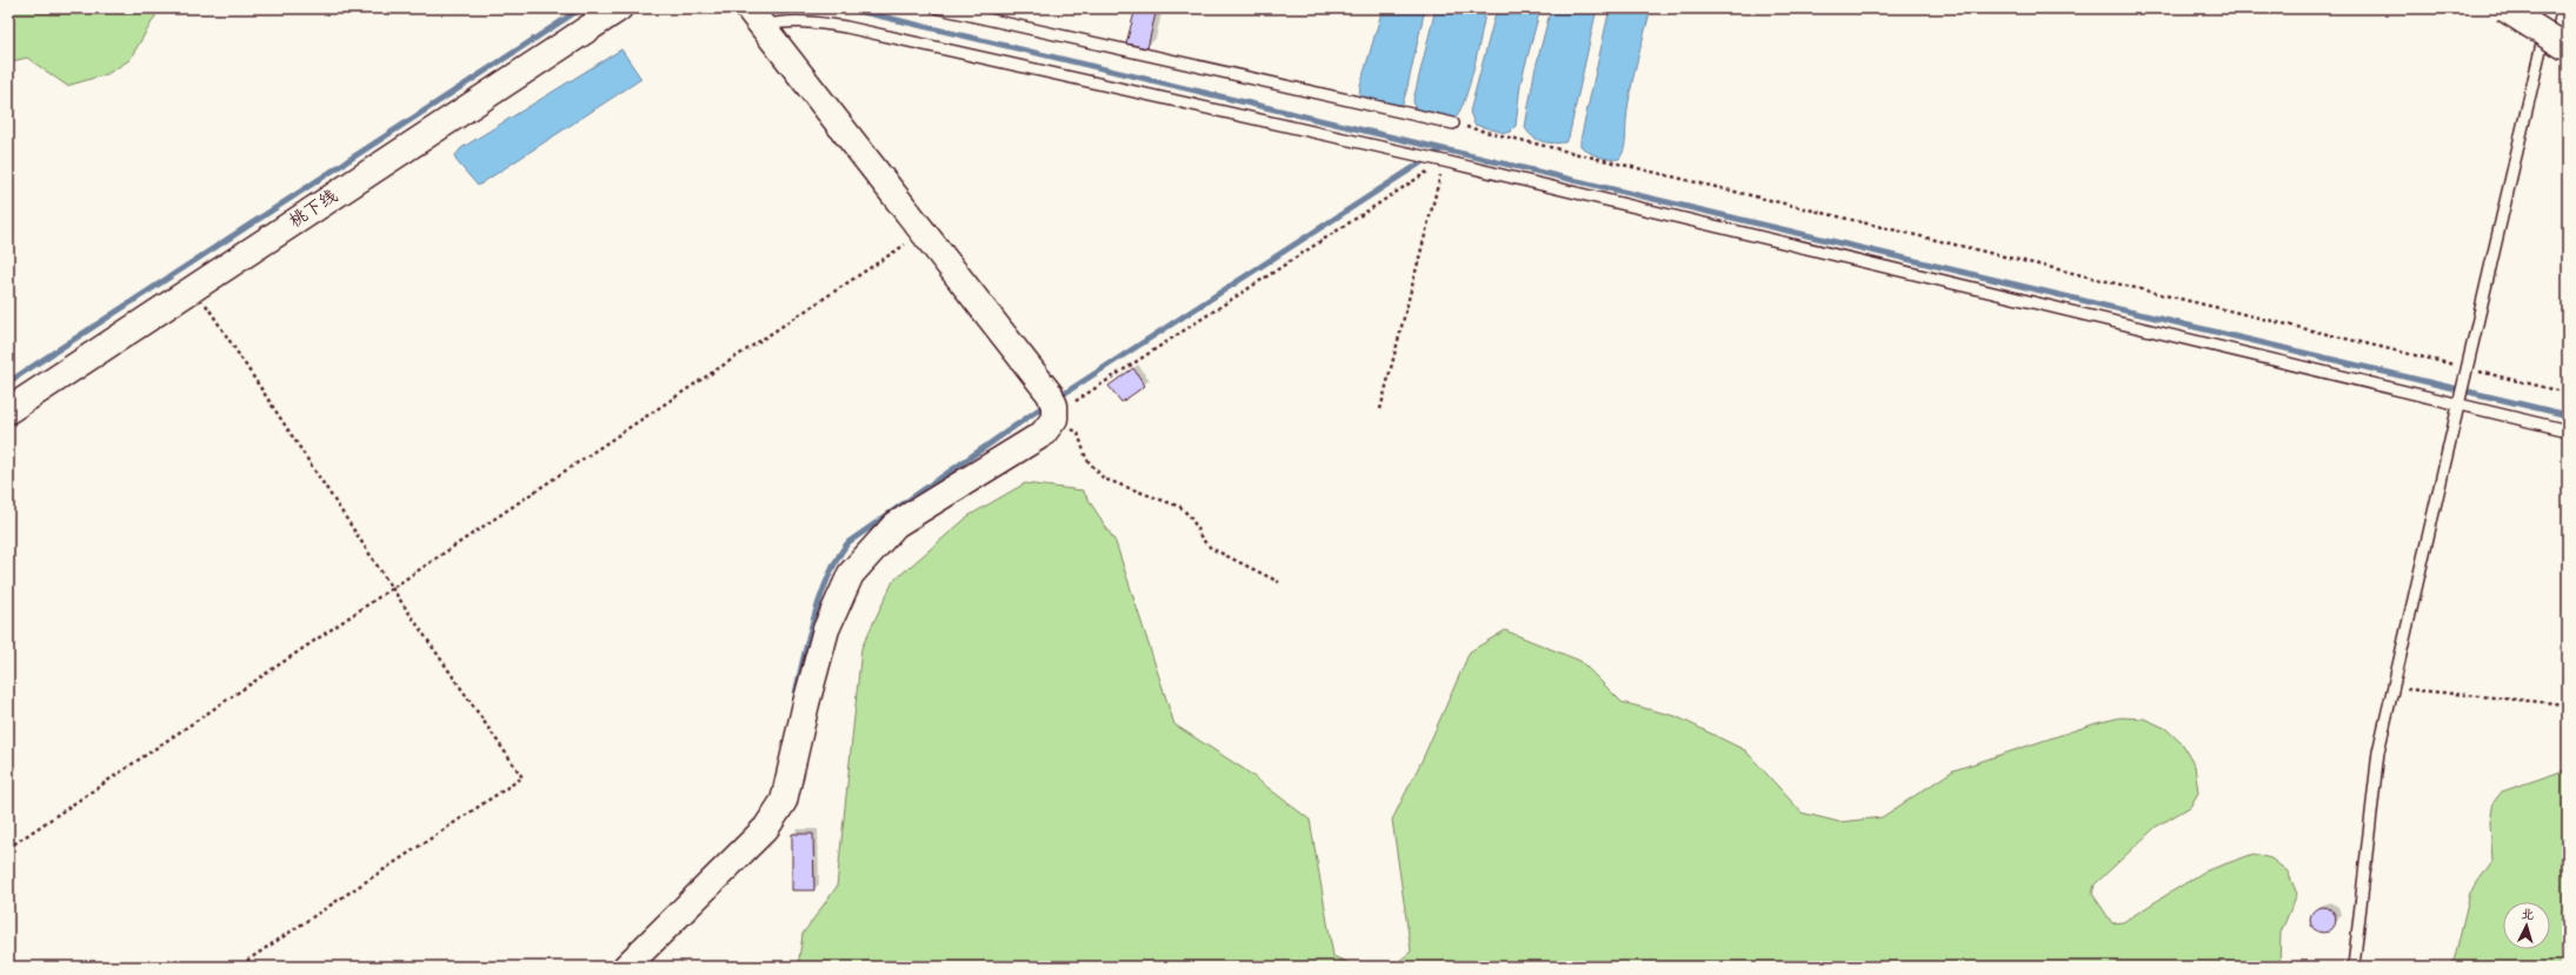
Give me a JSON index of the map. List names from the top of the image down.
{
  "streets": {
    "main road": ["桃下线"]
  },
  "north": "top"
}
